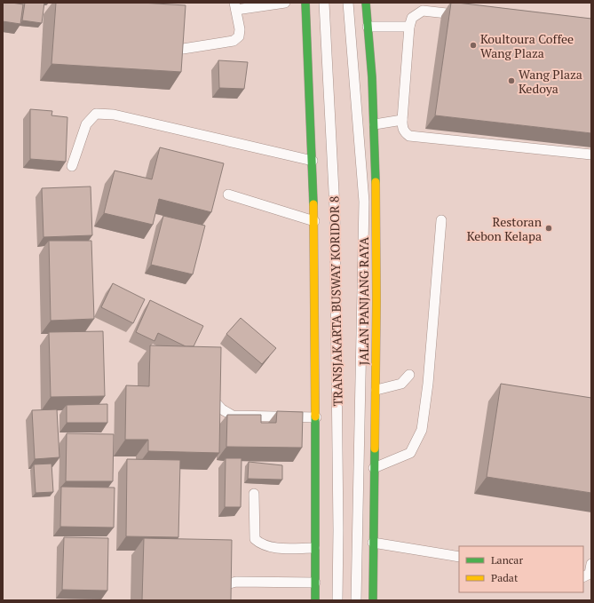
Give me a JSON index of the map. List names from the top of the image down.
{
  "streets": {
    "main road": ["JALAN PANJANG RAYA"],
    "lane": ["TRANSJAKARTA BUSWAY KORIDOR 8"]
  },
  "places": ["Koultoura Coffee Wang Plaza", "Wang Plaza Kedoya", "Restoran Kebon Kelapa"],
  "legend": ["Lancar", "Padat"]
}
